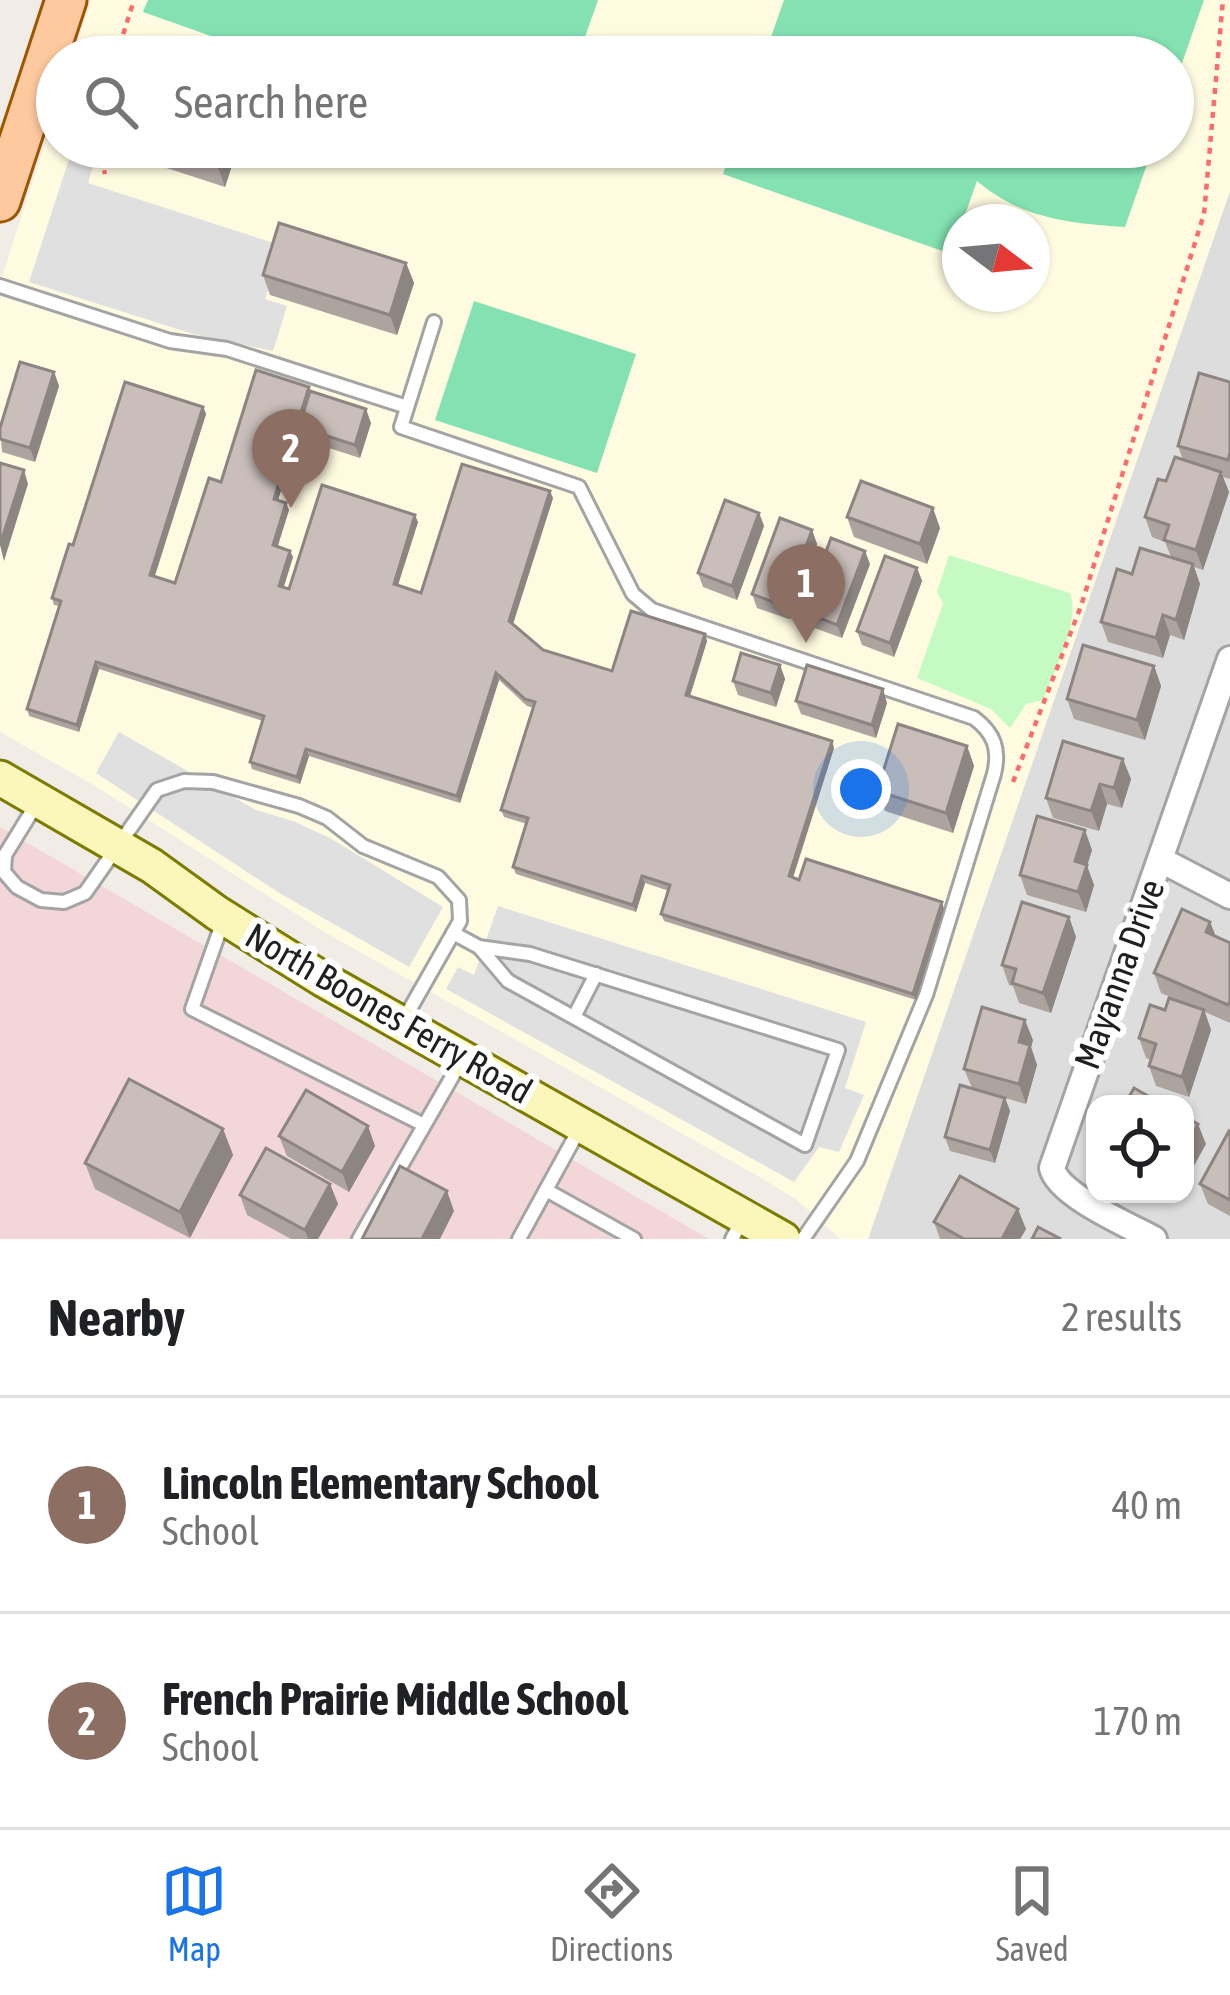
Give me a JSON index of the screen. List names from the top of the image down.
{
  "streets": {
    "main road": ["North Boones Ferry Road"],
    "street": ["Mayanna Drive"]
  },
  "north": "right",
  "page": {
    "search": "Search here",
    "pins": ["2", "1"],
    "heading": ["Nearby", "2 results"],
    "list": [
      {
        "mark": "1",
        "name": "Lincoln Elementary School",
        "note": "School",
        "value": "40 m"
      },
      {
        "mark": "2",
        "name": "French Prairie Middle School",
        "note": "School",
        "value": "170 m"
      }
    ],
    "nav": ["Map", "Directions", "Saved"]
  }
}
